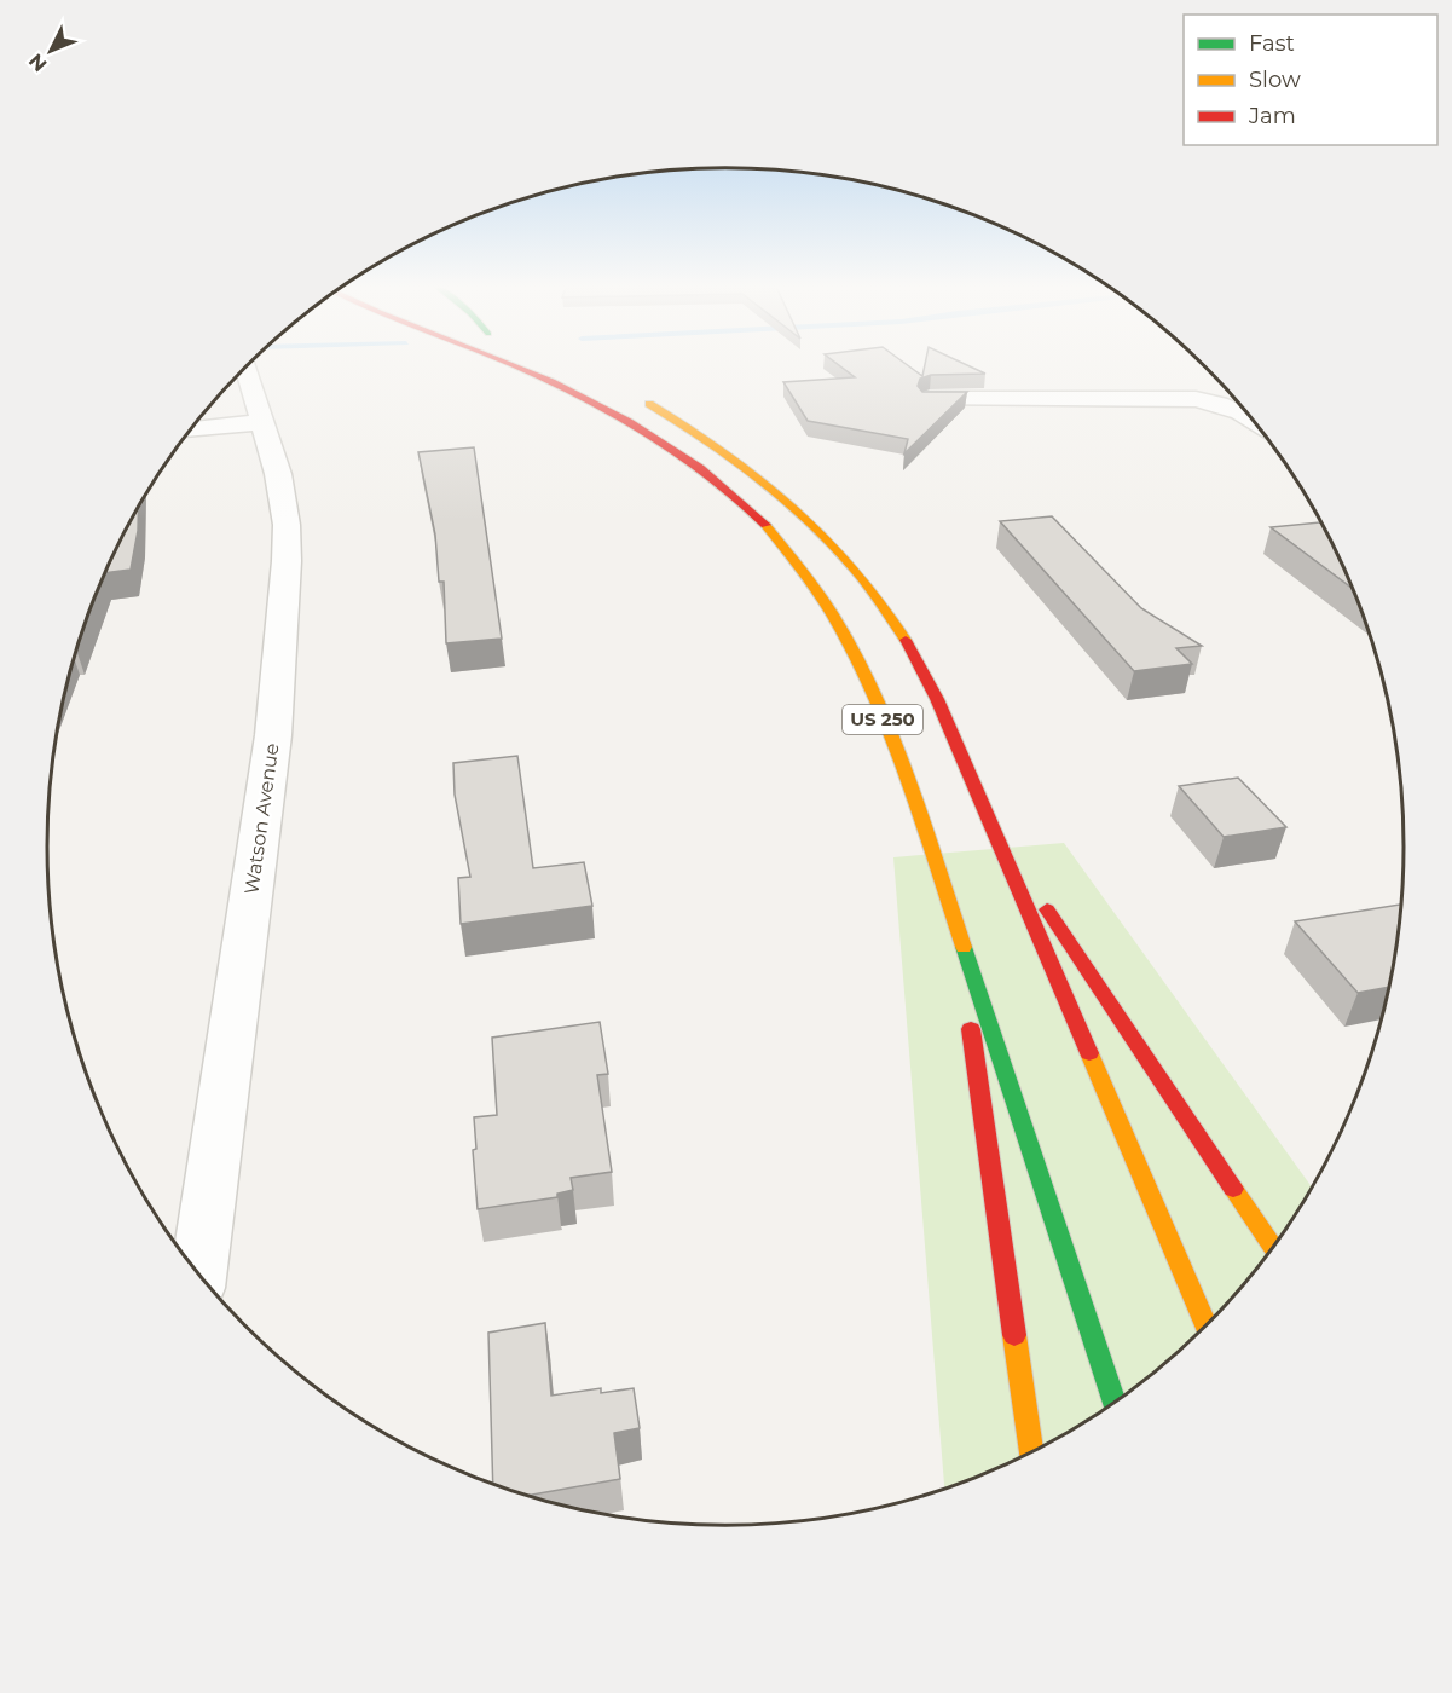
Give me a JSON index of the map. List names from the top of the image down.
{
  "streets": {
    "main road": ["US 250"],
    "street": ["Watson Avenue"]
  },
  "legend": ["Fast", "Slow", "Jam"],
  "north": "bottom left"
}
